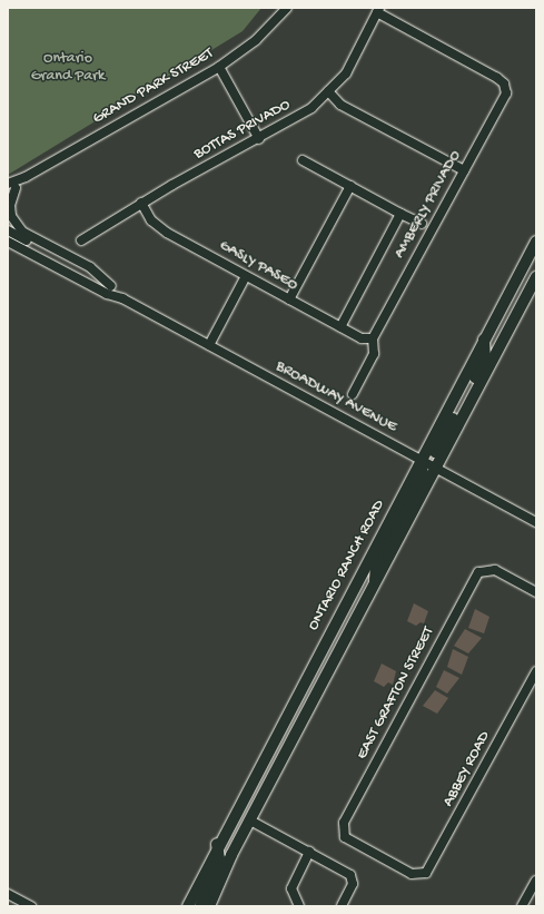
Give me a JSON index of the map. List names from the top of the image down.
{
  "streets": {
    "main road": ["ONTARIO RANCH ROAD"],
    "street": [
      "GRAND PARK STREET",
      "BOTTAS PRIVADO",
      "AMBERLY PRIVADO",
      "GASLY PASEO",
      "BROADWAY AVENUE",
      "EAST GRAFTON STREET",
      "ABBEY ROAD"
    ]
  },
  "crossings": [
    ["BOTTAS PRIVADO", "AMBERLY PRIVADO"],
    ["BOTTAS PRIVADO", "GASLY PASEO"],
    ["AMBERLY PRIVADO", "GASLY PASEO"],
    ["BROADWAY AVENUE", "ONTARIO RANCH ROAD"],
    ["EAST GRAFTON STREET", "ABBEY ROAD"]
  ],
  "parks": ["Ontario Grand Park"]
}
